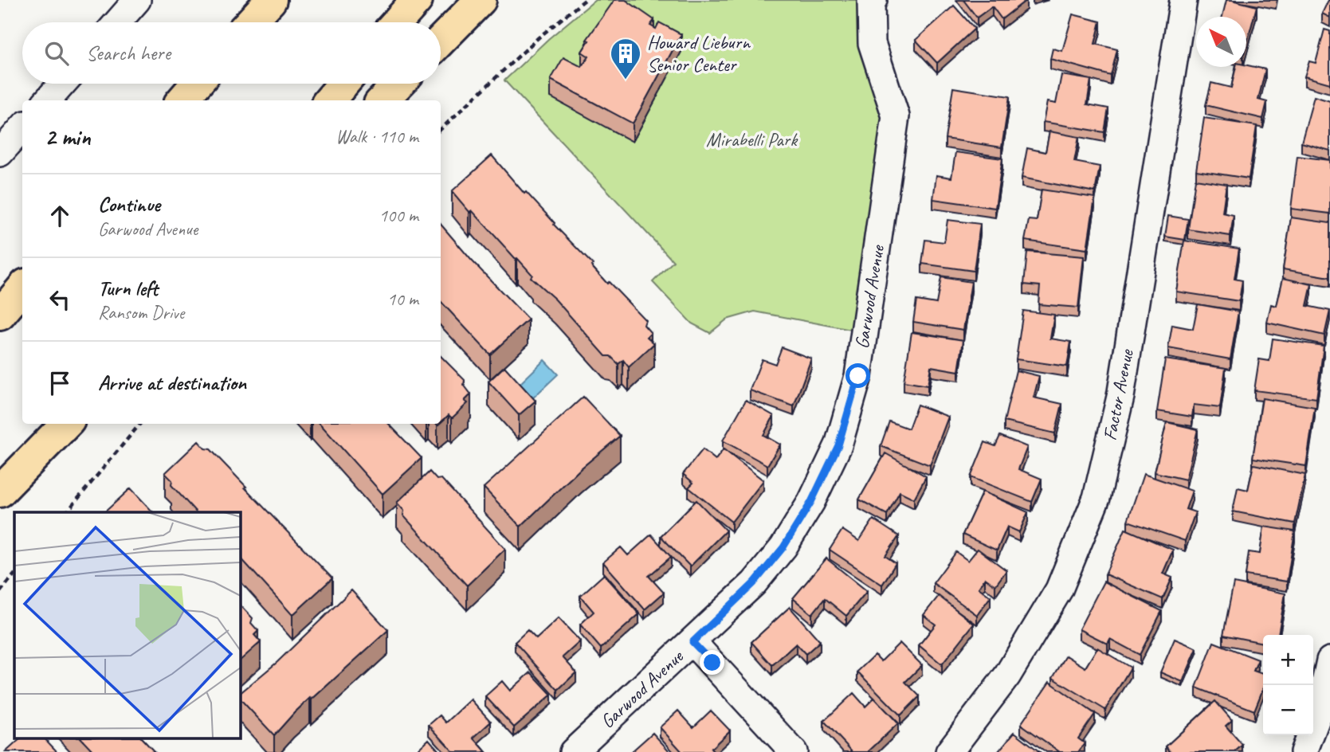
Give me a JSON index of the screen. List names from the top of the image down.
{
  "streets": {
    "street": ["Garwood Avenue", "Factor Avenue"]
  },
  "parks": ["Mirabelli Park"],
  "places": {
    "building": ["Howard Lieburn Senior Center"]
  },
  "north": "top left",
  "page": {
    "search": "Search here",
    "heading": ["2 min", "Walk · 110 m"],
    "list": [
      ["Continue", "Garwood Avenue", "100 m"],
      ["Turn left", "Ransom Drive", "10 m"],
      "Arrive at destination"
    ],
    "map_buttons": ["+", "−"]
  }
}
